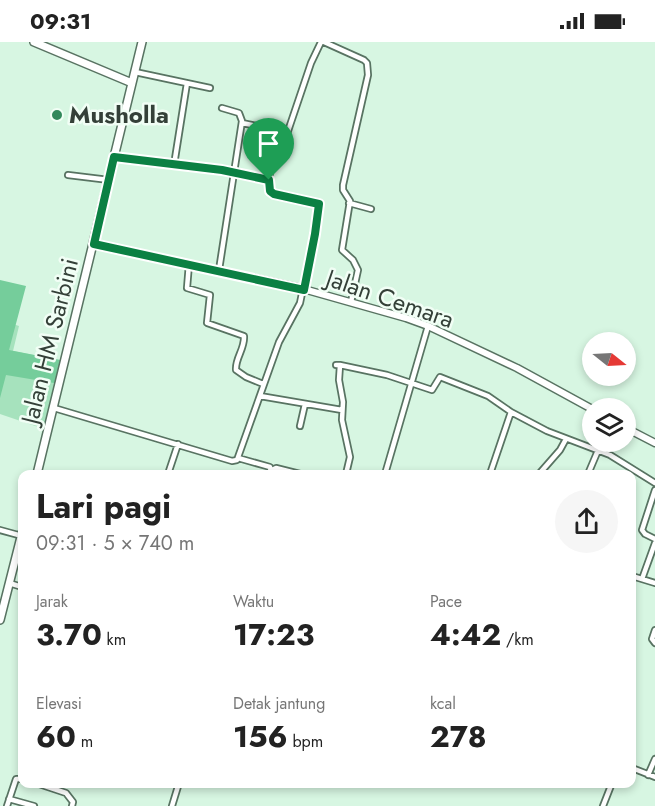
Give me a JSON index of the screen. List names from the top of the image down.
{
  "streets": {
    "main road": ["Jalan HM Sarbini"],
    "street": ["Jalan Cemara"]
  },
  "crossings": [
    ["Jalan Cemara", "Jalan HM Sarbini"]
  ],
  "places": ["Musholla"],
  "north": "right",
  "page": {
    "status": "09:31",
    "heading": ["Lari pagi", "09:31 · 5 × 740 m"],
    "stats": [
      ["Jarak", "3.70 km"],
      ["Waktu", "17:23"],
      ["Pace", "4:42 /km"],
      ["Elevasi", "60 m"],
      ["Detak jantung", "156 bpm"],
      ["kcal", "278"]
    ]
  }
}
